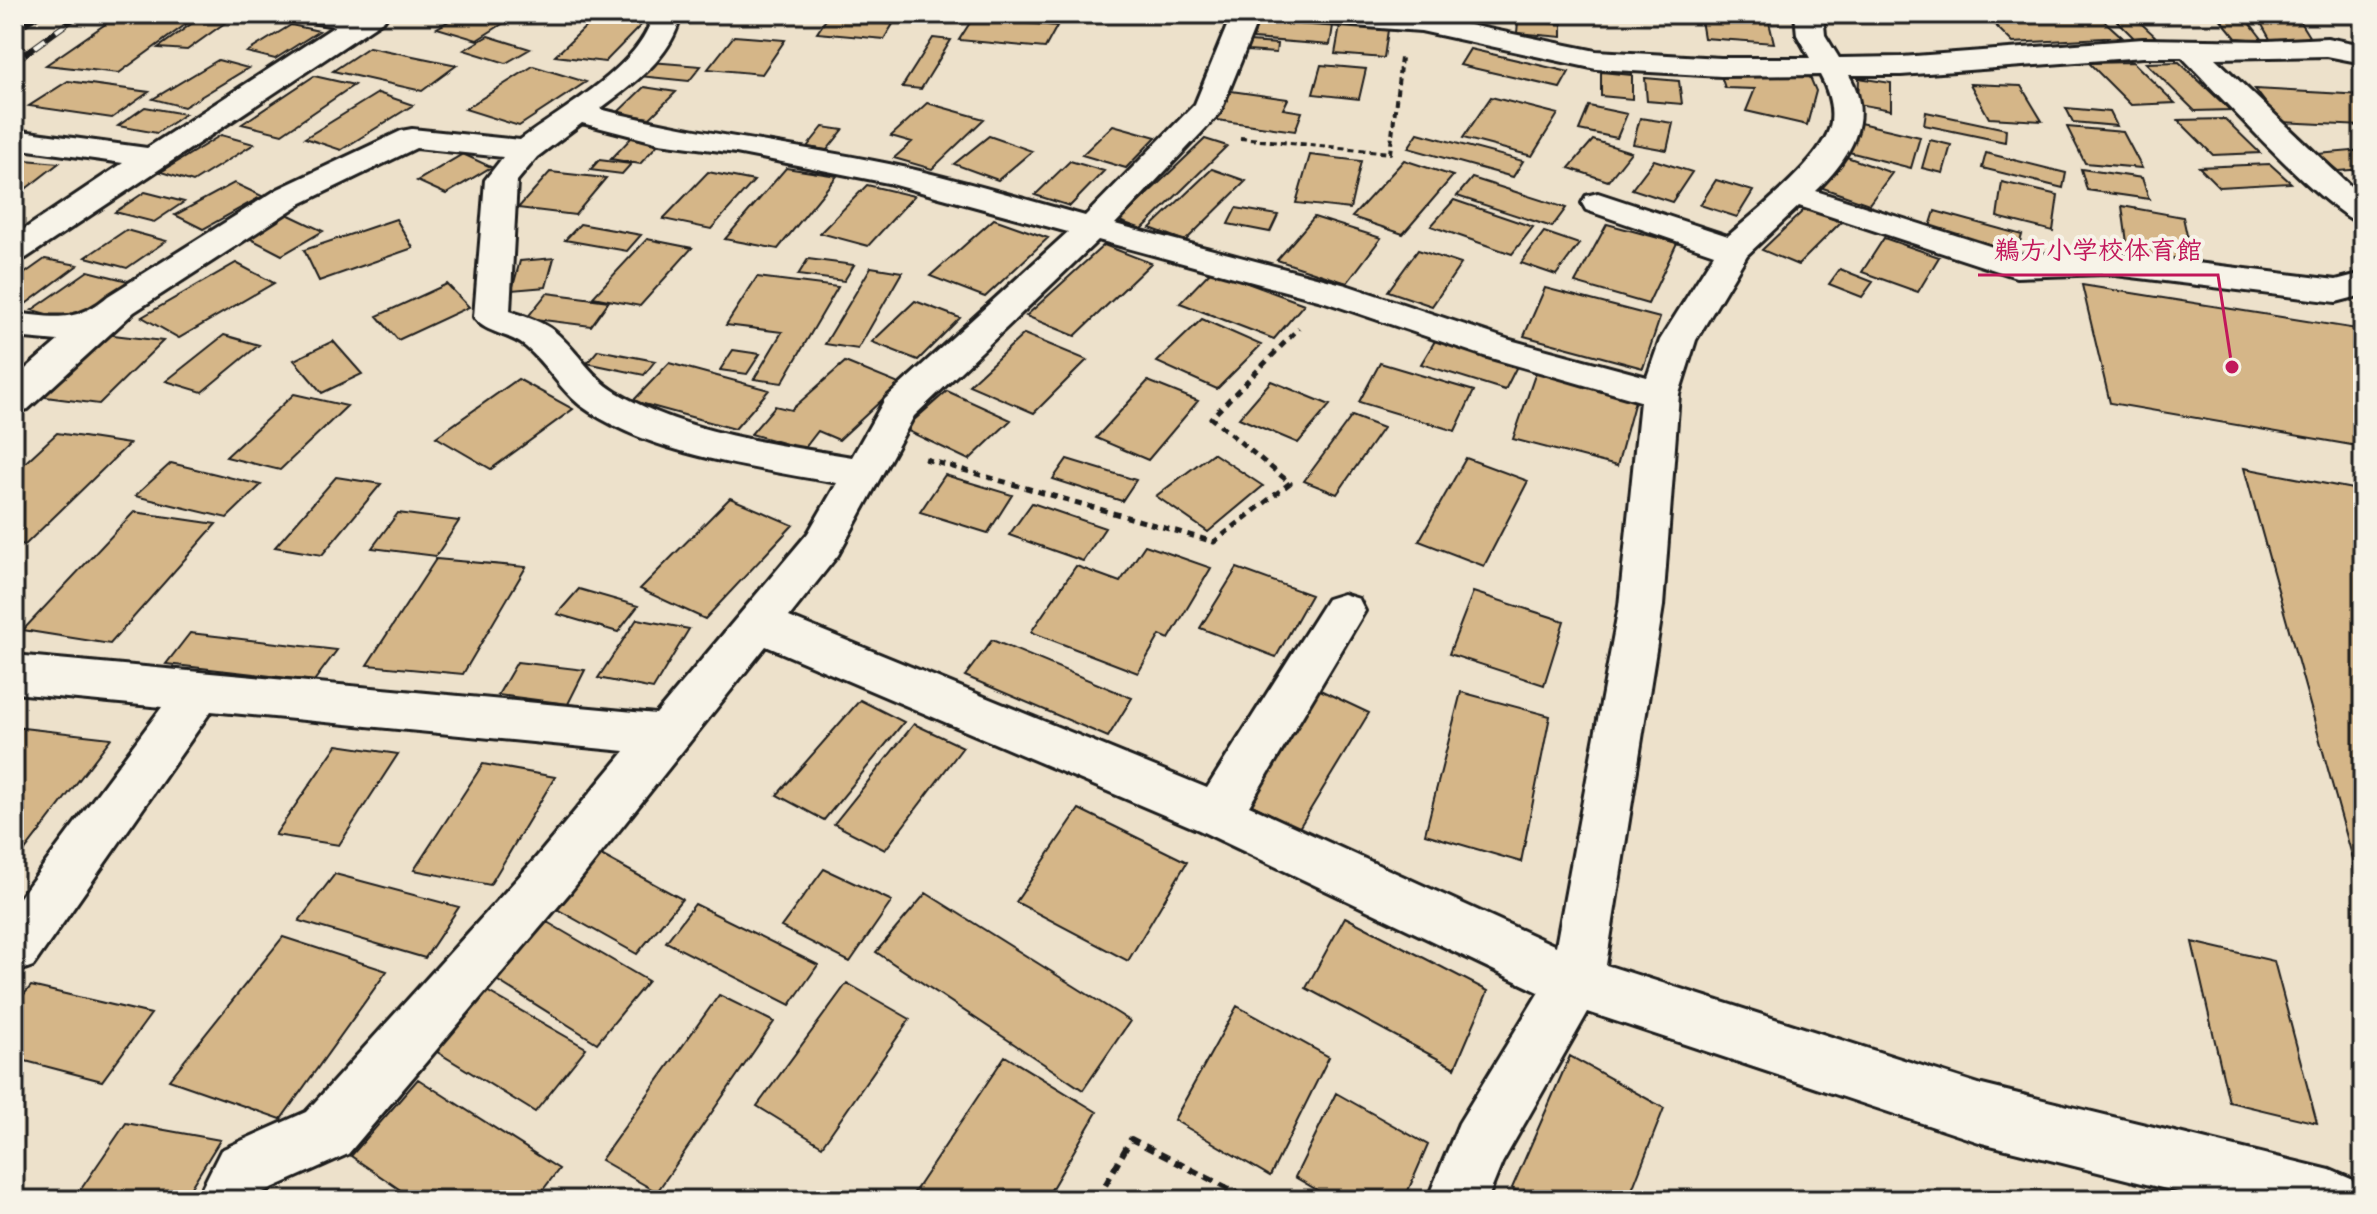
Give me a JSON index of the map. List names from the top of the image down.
{
  "places": ["鵜方小学校体育館"]
}
